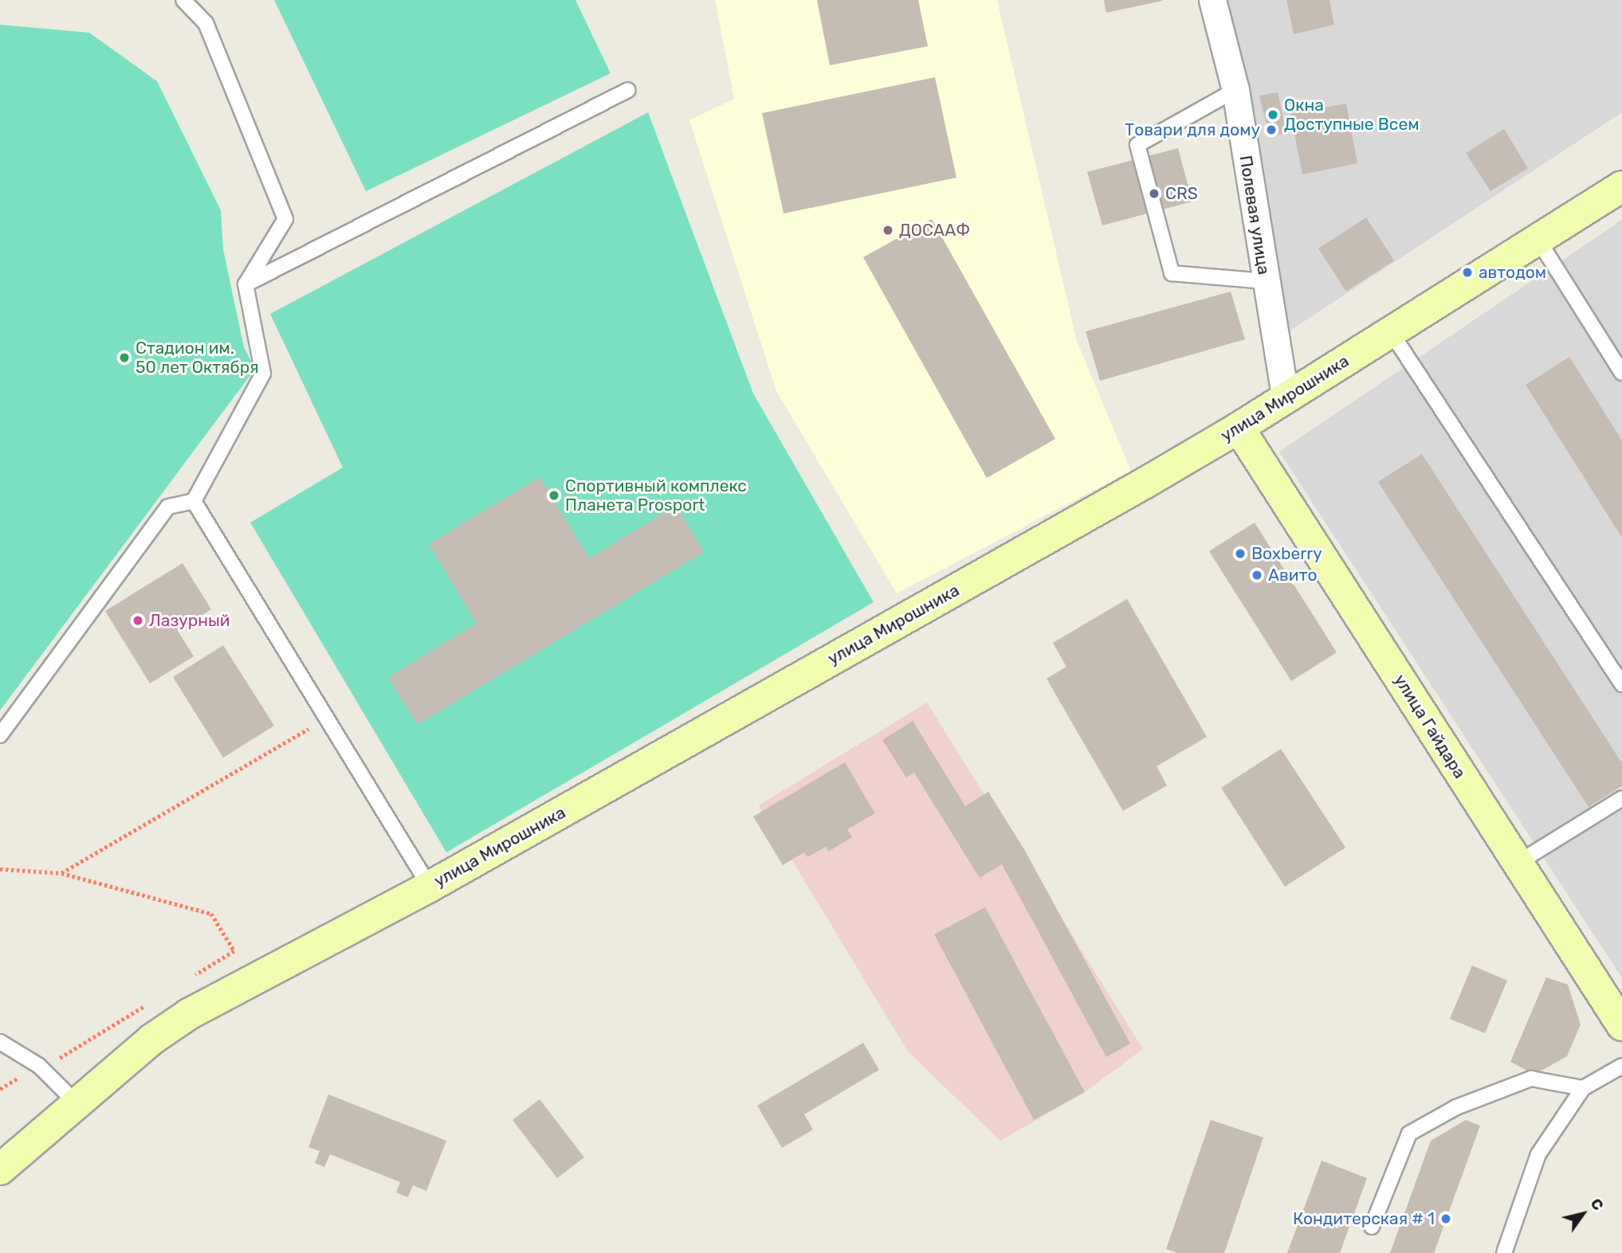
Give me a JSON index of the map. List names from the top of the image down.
{
  "streets": {
    "main road": ["улица Мирошника", "улица Гайдара"],
    "street": ["Полевая улица"]
  },
  "crossings": [
    ["Полевая улица", "улица Мирошника"],
    ["улица Мирошника", "улица Гайдара"]
  ],
  "places": [
    "Окна Доступные Всем",
    "Товари для дому",
    "CRS",
    "ДОСААФ",
    "автодом",
    "Стадион им. 50 лет Октября",
    "Спортивный комплекс Планета Prosport",
    "Boxberry",
    "Авито",
    "Лазурный",
    "Кондитерская # 1"
  ],
  "north": "top right"
}
